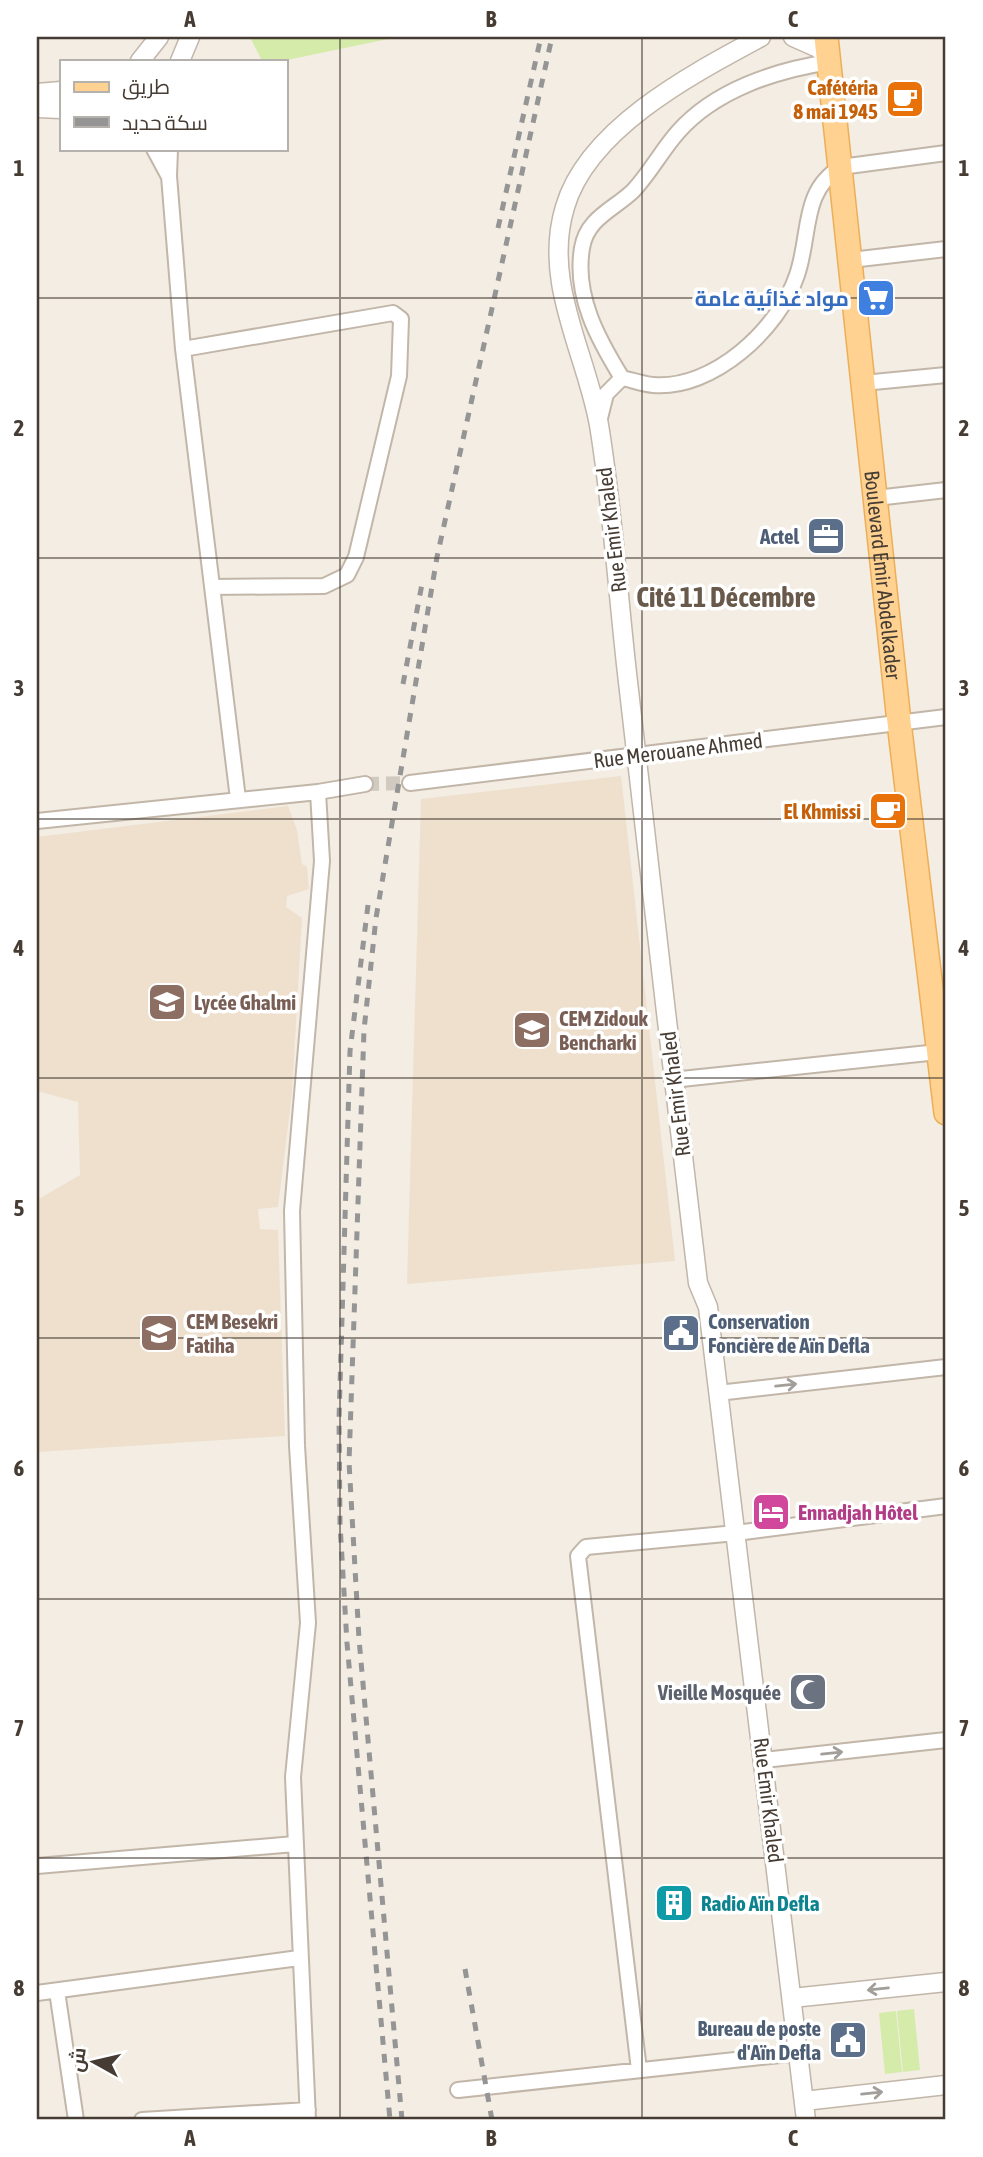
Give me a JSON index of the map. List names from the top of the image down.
{
  "streets": {
    "main road": ["Boulevard Emir Abdelkader"],
    "street": ["Rue Emir Khaled", "Rue Merouane Ahmed"]
  },
  "crossings": [
    ["Rue Emir Khaled", "Rue Merouane Ahmed"],
    ["Boulevard Emir Abdelkader", "Rue Merouane Ahmed"]
  ],
  "districts": ["Cité 11 Décembre"],
  "places": {
    "cafe": ["Cafétéria 8 mai 1945", "El Khmissi"],
    "supermarket": ["مواد غذائية عامة"],
    "office": ["Actel"],
    "school or university": ["Lycée Ghalmi", "CEM Zidouk Bencharki", "CEM Besekri Fatiha"],
    "public building": ["Conservation Foncière de Aïn Defla", "Bureau de poste d'Aïn Defla"],
    "hotel": ["Ennadjah Hôtel"],
    "mosque": ["Vieille Mosquée"],
    "building": ["Radio Aïn Defla"]
  },
  "legend": ["طريق", "سكة حديد"],
  "north": "left",
  "grid": {
    "columns": ["A", "B", "C"],
    "rows": [
      "1",
      "2",
      "3",
      "4",
      "5",
      "6",
      "7",
      "8"
    ]
  }
}
